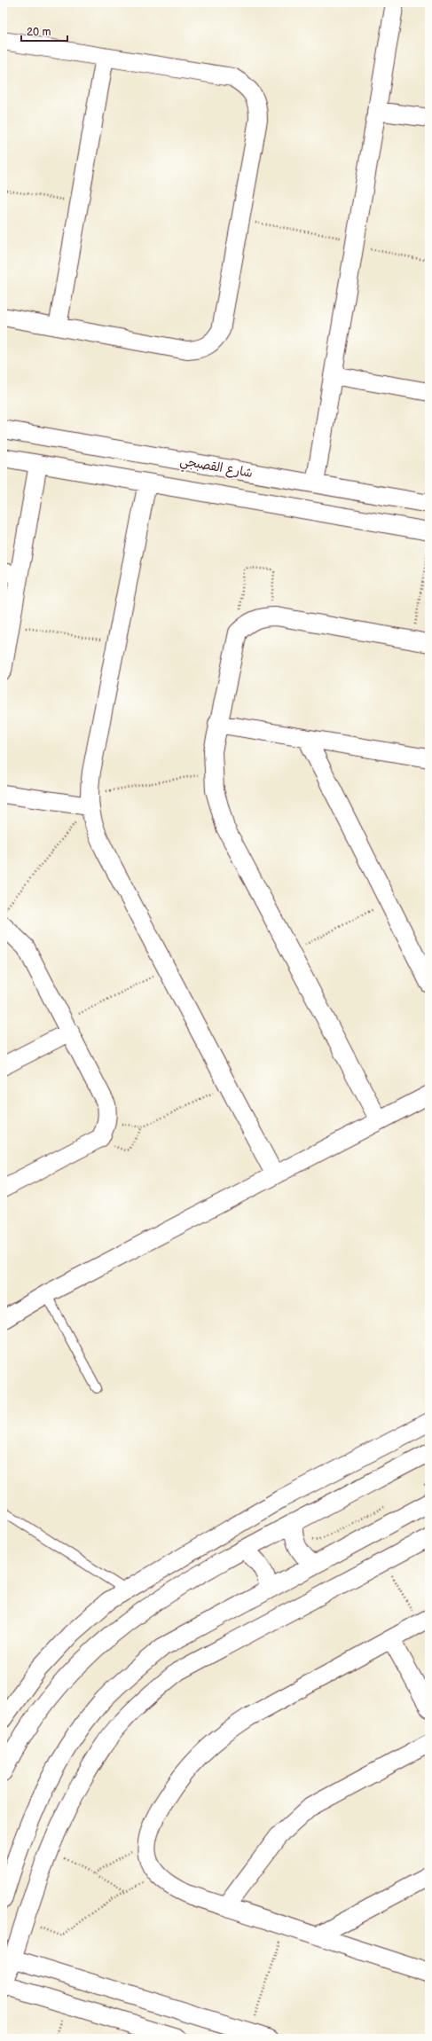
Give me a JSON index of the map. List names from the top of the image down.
{
  "streets": {
    "street": ["شارع القصبجي"]
  },
  "scale_bar": "20 m"
}
